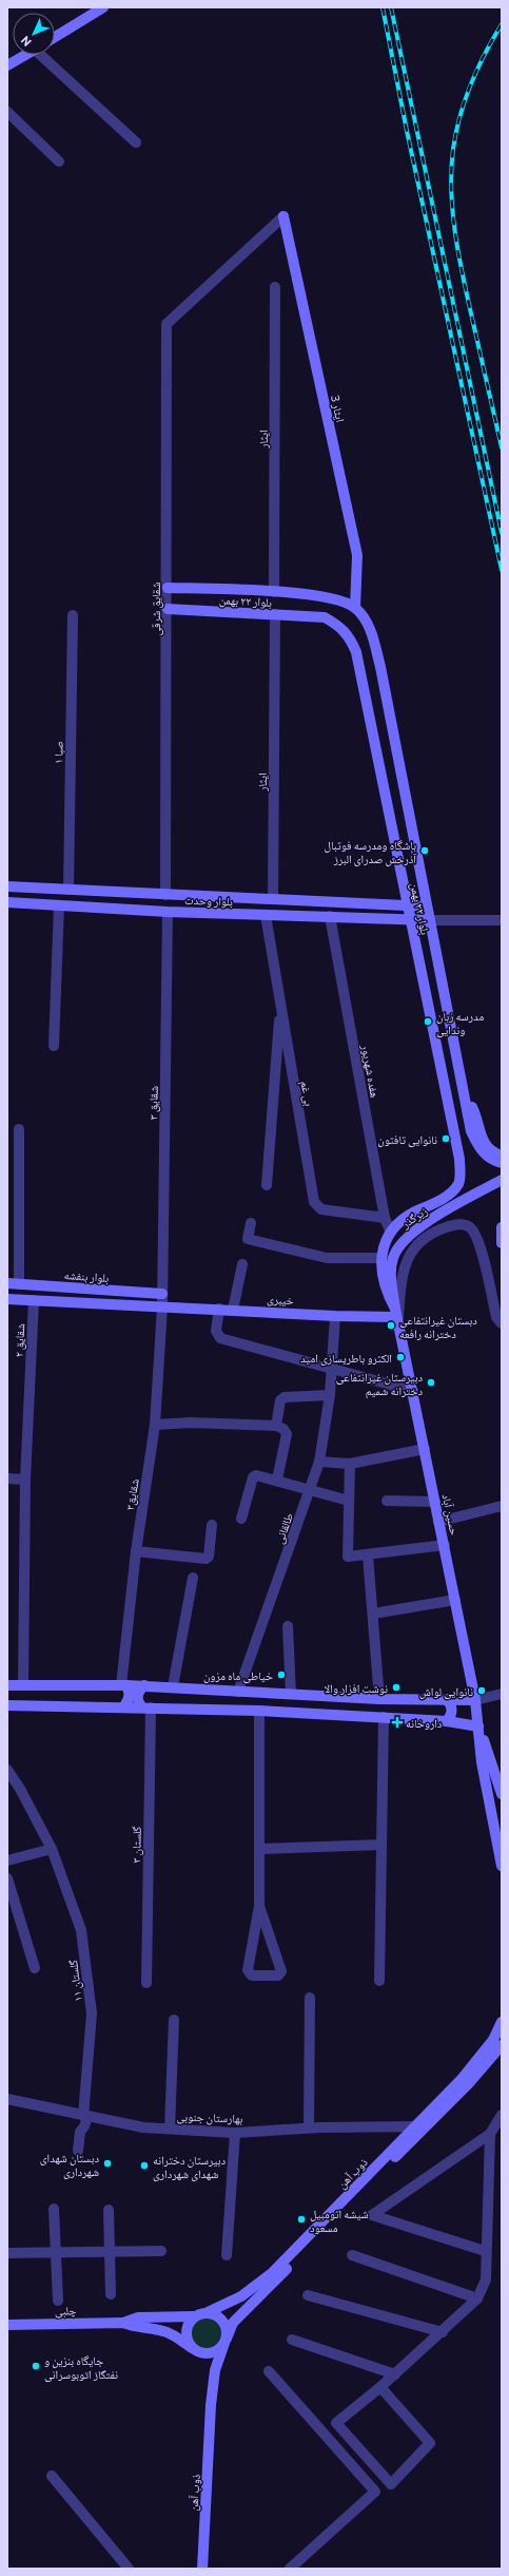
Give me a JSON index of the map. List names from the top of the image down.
{
  "streets": {
    "main road": [
      "ایثار 3",
      "بلوار ۲۲ بهمن",
      "بلوار وحدت",
      "زیرگذر",
      "بلوار بنفشه",
      "خیبری",
      "حسین آباد",
      "ذوب آهن",
      "چلبی"
    ],
    "street": [
      "ایثار",
      "شقایق شرقی",
      "صبا ۱",
      "هفده شهریور",
      "بی غم",
      "شقایق ۳",
      "شقایق ۲",
      "شقایق۳",
      "طالقانی",
      "گلستان ۳",
      "گلستان ۱۱",
      "بهارستان جنوبی"
    ]
  },
  "crossings": [
    ["ایثار 3", "بلوار ۲۲ بهمن"],
    ["ایثار 3", "شقایق شرقی"],
    ["ایثار", "بلوار ۲۲ بهمن"],
    ["ایثار", "بلوار وحدت"],
    ["بلوار ۲۲ بهمن", "شقایق شرقی"],
    ["بلوار ۲۲ بهمن", "بلوار وحدت"],
    ["بلوار ۲۲ بهمن", "هفده شهریور"],
    ["شقایق شرقی", "بلوار وحدت"],
    ["صبا ۱", "بلوار وحدت"],
    ["بلوار وحدت", "هفده شهریور"],
    ["بلوار وحدت", "بی غم"],
    ["بلوار وحدت", "شقایق ۳"],
    ["هفده شهریور", "بی غم"],
    ["شقایق ۳", "بلوار بنفشه"],
    ["شقایق ۳", "خیبری"],
    ["شقایق ۳", "شقایق۳"],
    ["زیرگذر", "خیبری"],
    ["زیرگذر", "حسین آباد"],
    ["خیبری", "شقایق۳"],
    ["خیبری", "حسین آباد"],
    ["خیبری", "طالقانی"],
    ["گلستان ۱۱", "بهارستان جنوبی"],
    ["بهارستان جنوبی", "ذوب آهن"]
  ],
  "places": {
    "other": [
      "باشگاه ومدرسه فوتبال آذرخش صدرای البرز",
      "مدرسه زبان وندایی",
      "نانوایی تافتون",
      "دبستان غیرانتفاعی دخترانه رافعه",
      "الکترو باطریسازی امید",
      "دبیرستان غیرانتفاعی دخترانه شمیم",
      "خیاطی ماه مزون",
      "نوشت افزار والا",
      "نانوایی لواش",
      "دبستان شهدای شهرداری",
      "دبیرستان دخترانه شهدای شهرداری",
      "شیشه اتومبیل مسعود",
      "جایگاه بنزین و نفتگاز اتوبوسرانی"
    ],
    "health": ["داروخانه"]
  },
  "north": "bottom left"
}
